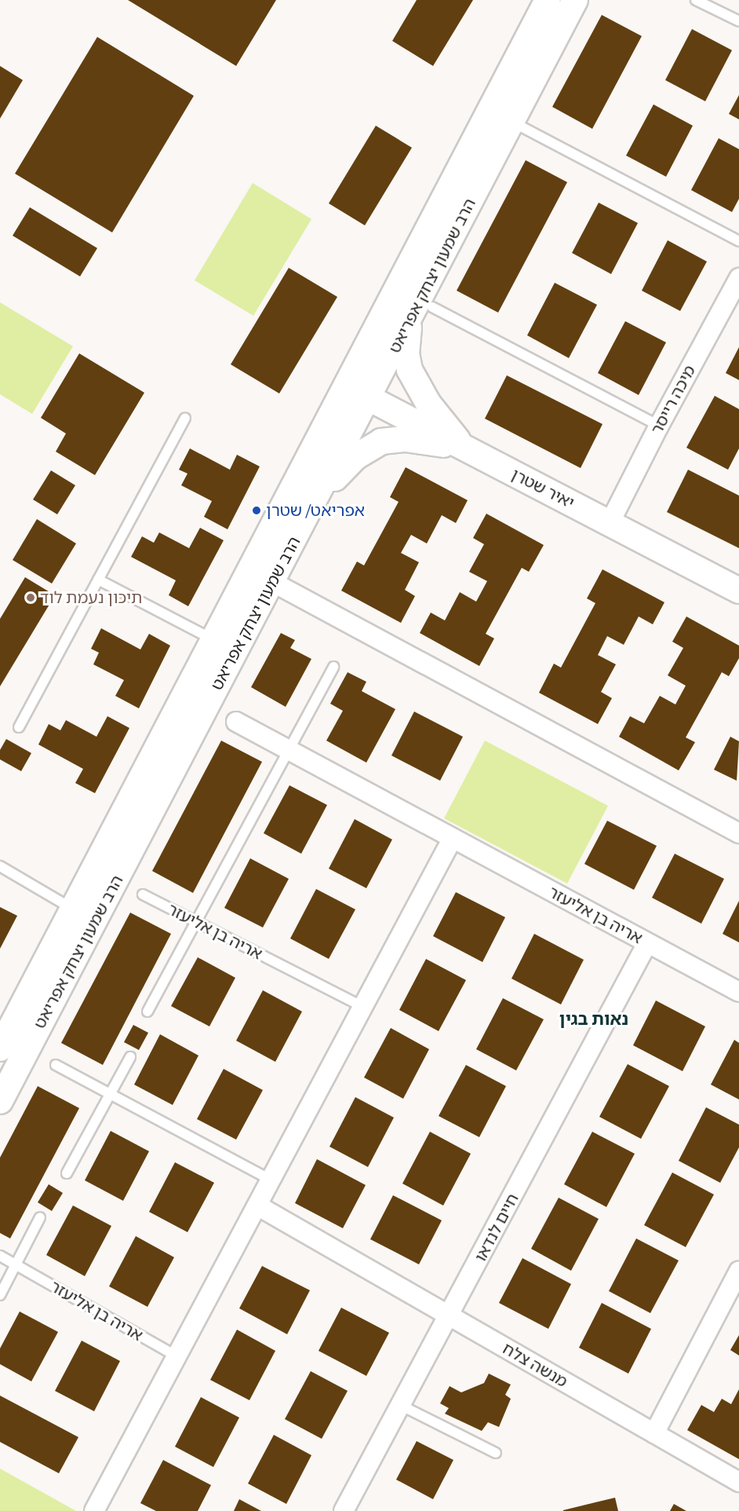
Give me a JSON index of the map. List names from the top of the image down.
{
  "streets": {
    "street": [
      "הרב שמעון יצחק אפריאט",
      "מיכה רייסר",
      "יאיר שטרן",
      "אריה בן אליעזר",
      "חיים לנדאו",
      "מנשה צלח"
    ]
  },
  "crossings": [
    ["הרב שמעון יצחק אפריאט", "יאיר שטרן"],
    ["מיכה רייסר", "יאיר שטרן"],
    ["אריה בן אליעזר", "חיים לנדאו"],
    ["חיים לנדאו", "מנשה צלח"]
  ],
  "districts": ["נאות בגין"],
  "places": ["אפריאט/ שטרן", "תיכון נעמת לוד"]
}
